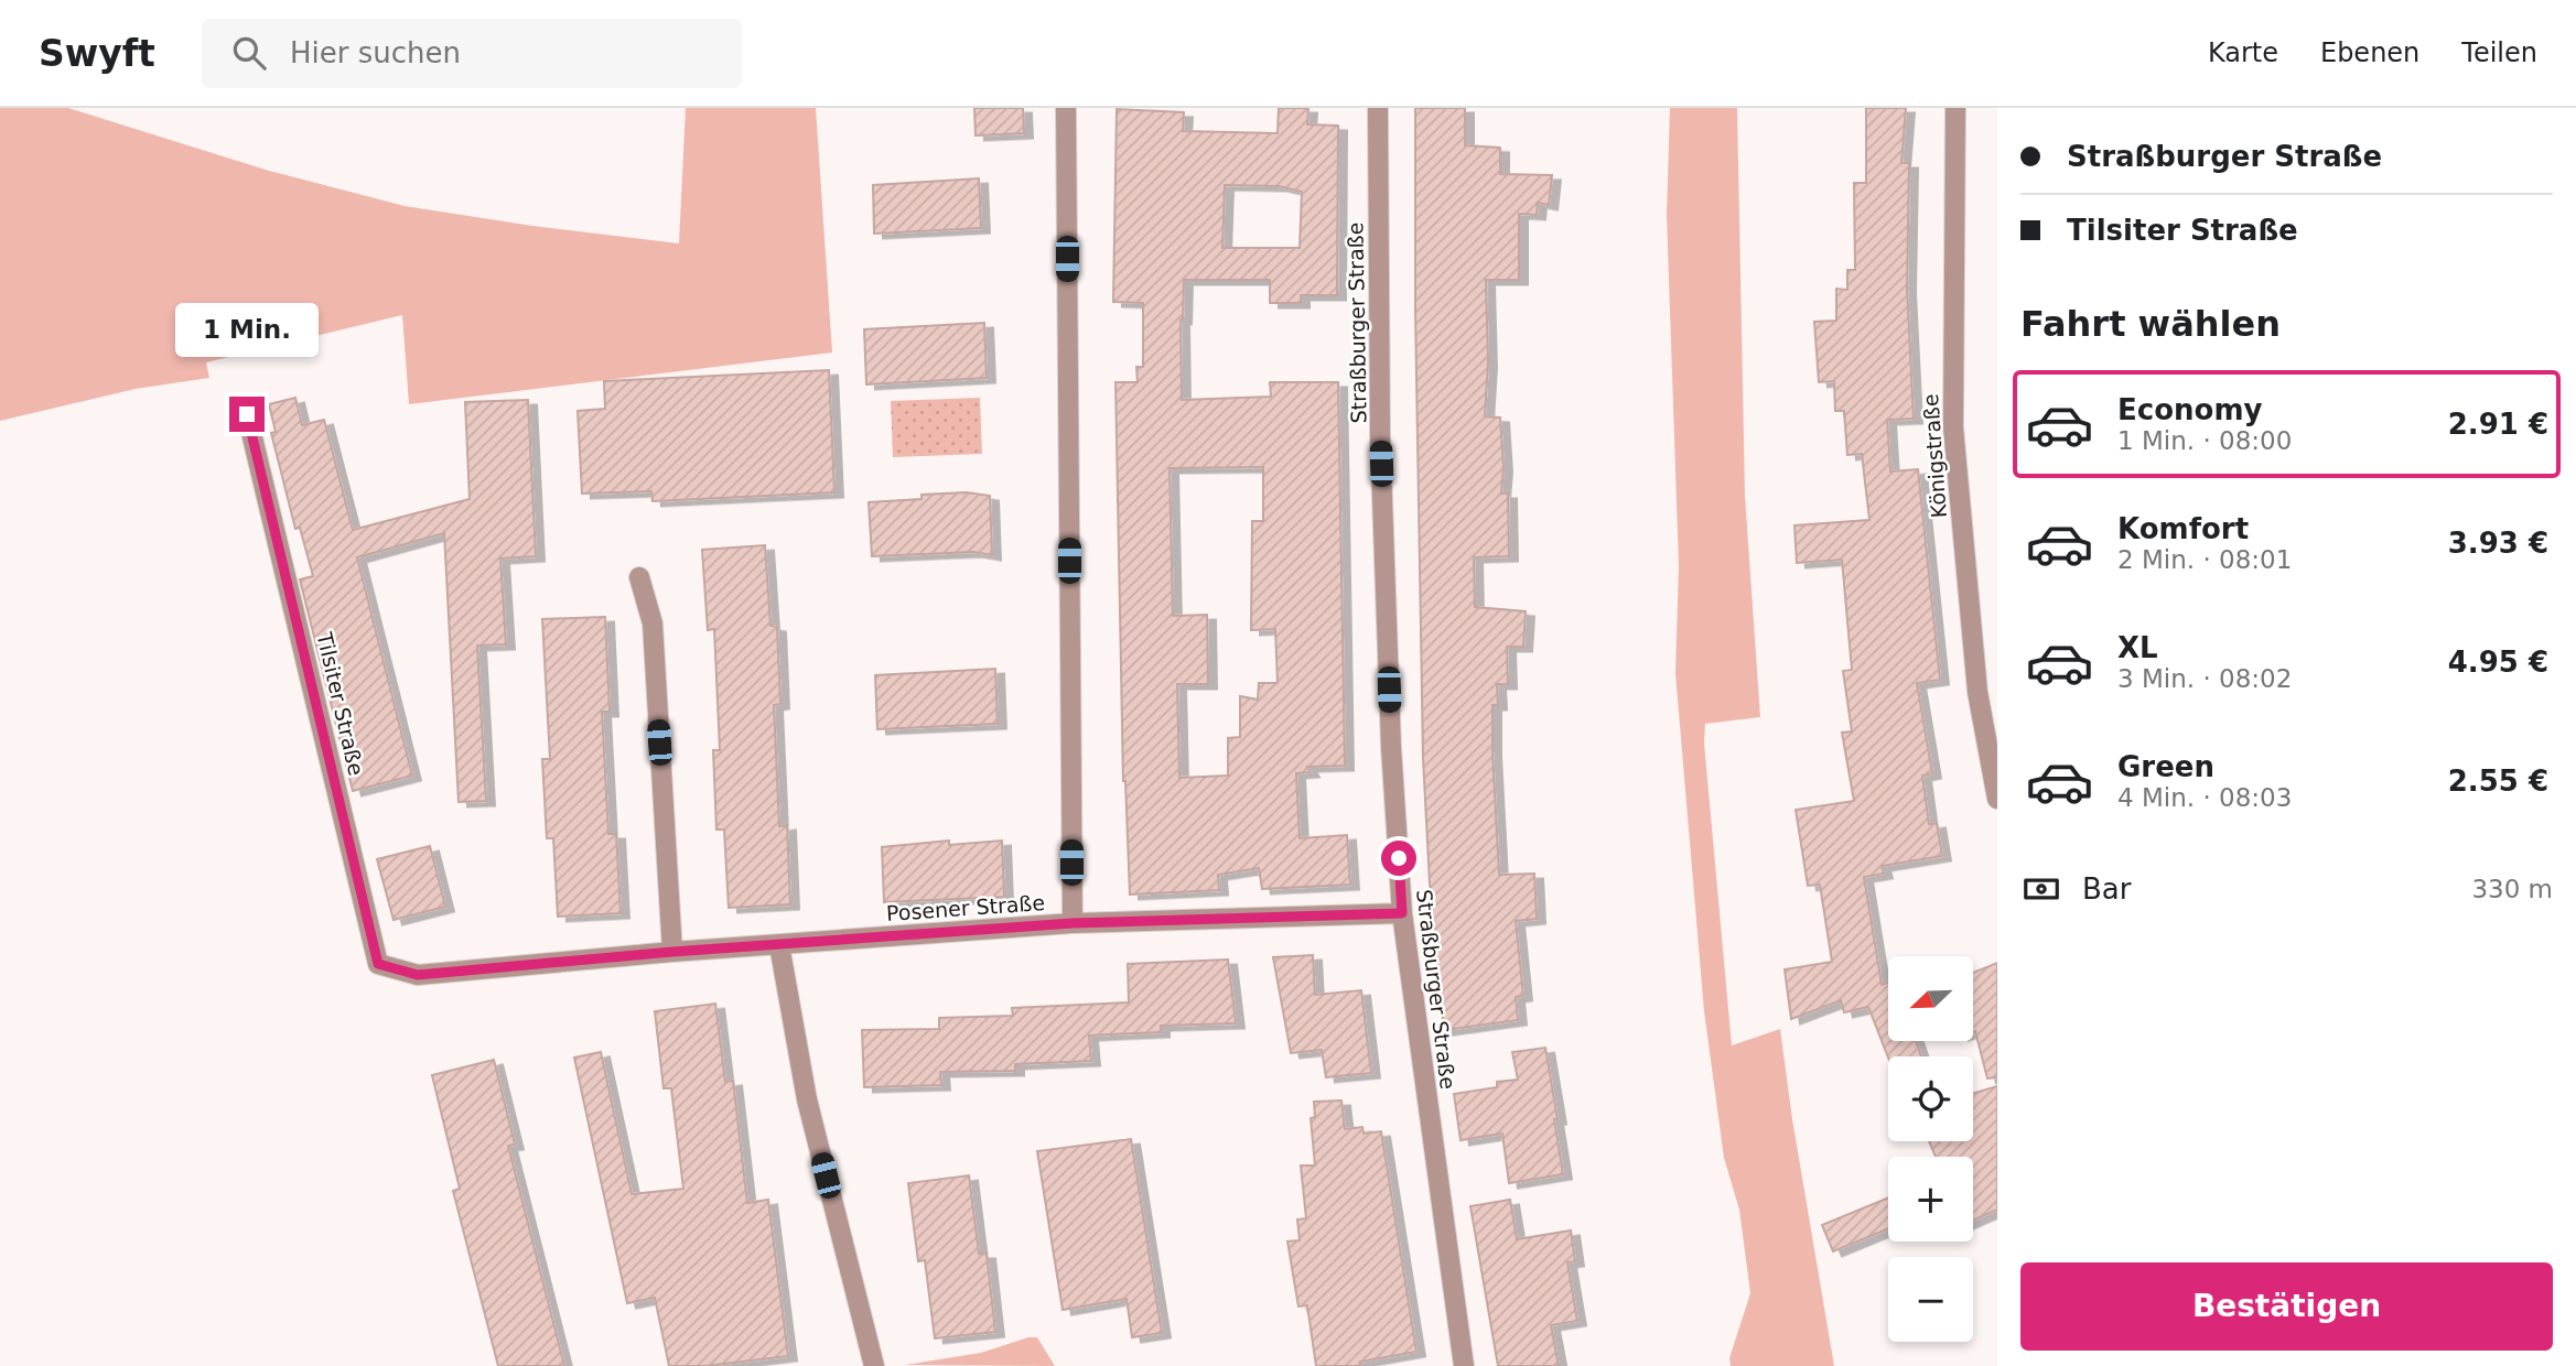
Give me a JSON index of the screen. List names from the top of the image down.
{
  "streets": {
    "street": [
      "Straßburger Straße",
      "Königstraße",
      "Tilsiter Straße",
      "Posener Straße"
    ]
  },
  "crossings": [
    ["Straßburger Straße", "Posener Straße"],
    ["Tilsiter Straße", "Posener Straße"]
  ],
  "north": "bottom left",
  "page": {
    "header": "Swyft",
    "search": "Hier suchen",
    "nav": ["Karte", "Ebenen", "Teilen"],
    "banner": ["Straßburger Straße", "Tilsiter Straße"],
    "heading": "Fahrt wählen",
    "bubble": "1 Min.",
    "list": [
      {
        "name": "Economy",
        "note": "1 Min. · 08:00",
        "value": "2.91 €"
      },
      {
        "name": "Komfort",
        "note": "2 Min. · 08:01",
        "value": "3.93 €"
      },
      {
        "name": "XL",
        "note": "3 Min. · 08:02",
        "value": "4.95 €"
      },
      {
        "name": "Green",
        "note": "4 Min. · 08:03",
        "value": "2.55 €"
      }
    ],
    "pay": ["Bar", "330 m"],
    "map_buttons": ["+", "−"],
    "buttons": "Bestätigen"
  }
}
